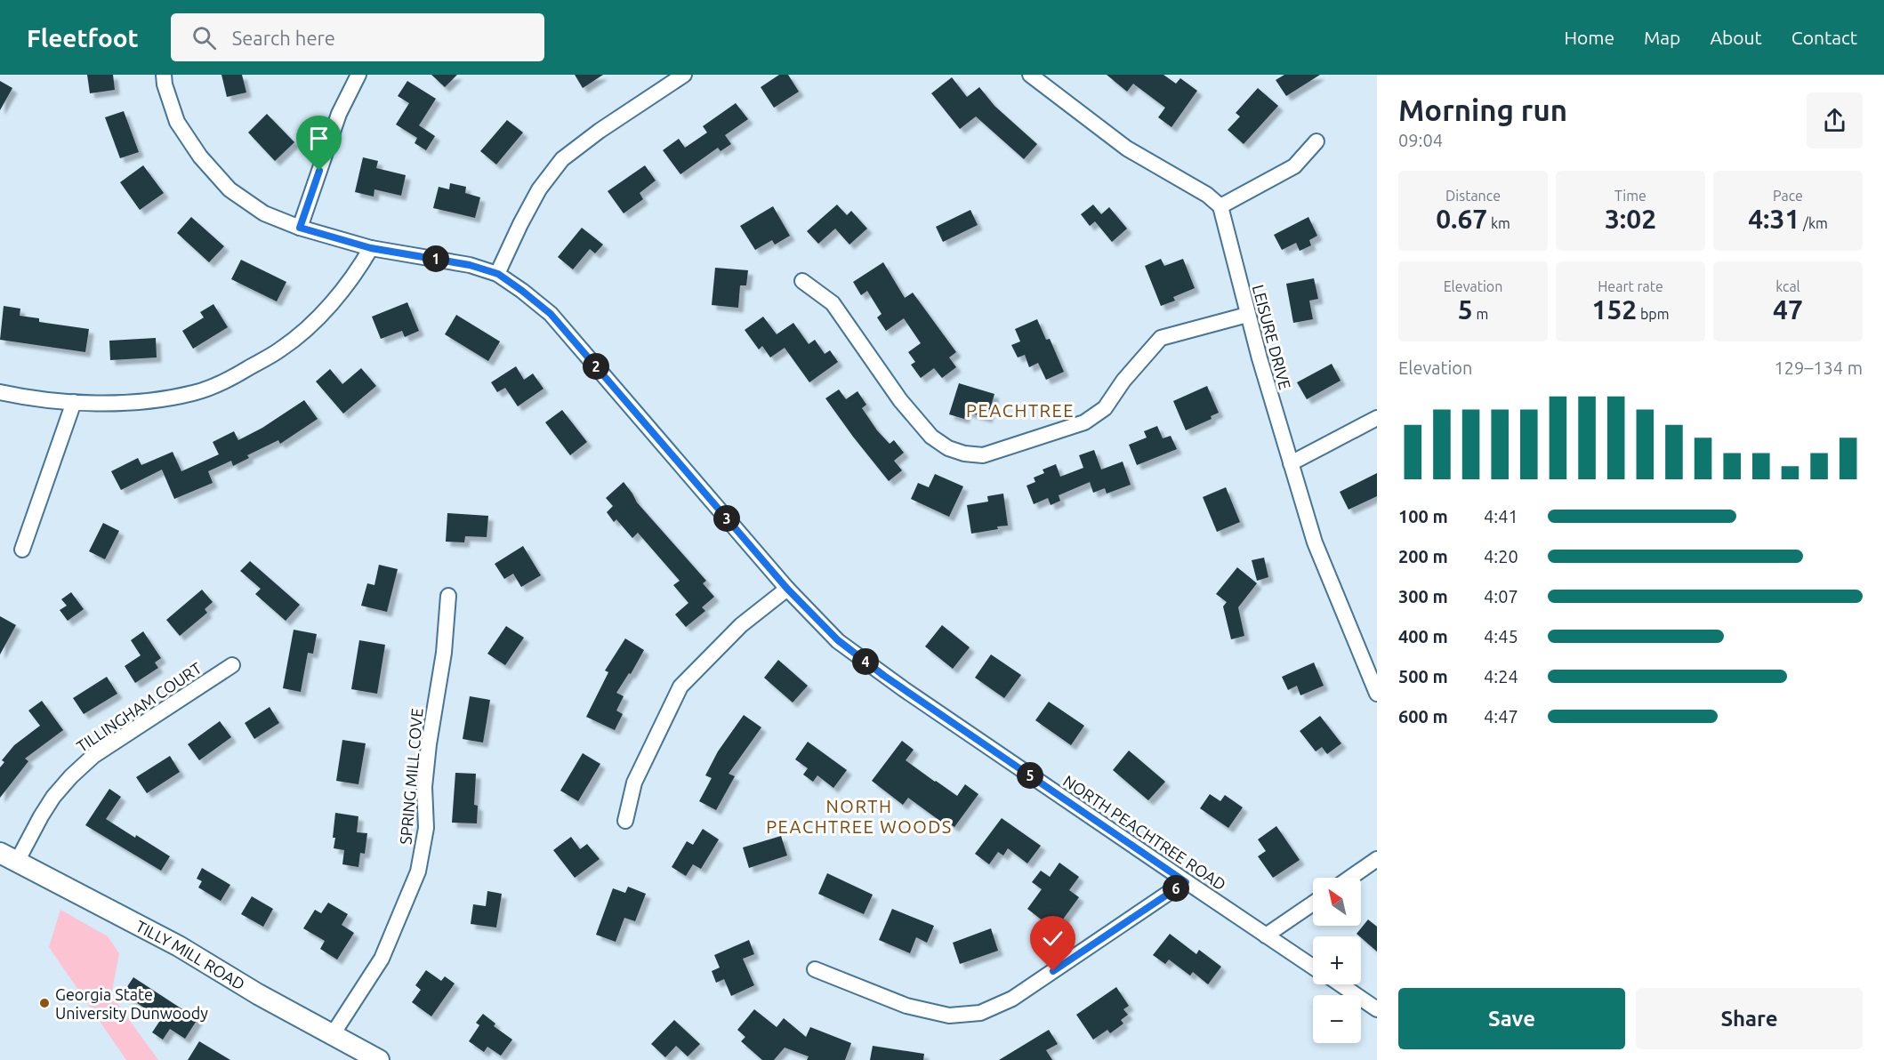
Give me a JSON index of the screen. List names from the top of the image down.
{
  "streets": {
    "street": [
      "LEISURE DRIVE",
      "TILLINGHAM COURT",
      "SPRING MILL COVE",
      "NORTH PEACHTREE ROAD",
      "TILLY MILL ROAD"
    ]
  },
  "crossings": [
    ["TILLINGHAM COURT", "TILLY MILL ROAD"],
    ["SPRING MILL COVE", "TILLY MILL ROAD"]
  ],
  "districts": ["PEACHTREE", "NORTH PEACHTREE WOODS"],
  "places": ["Georgia State University Dunwoody"],
  "north": "top left",
  "page": {
    "header": "Fleetfoot",
    "search": "Search here",
    "nav": [
      "Home",
      "Map",
      "About",
      "Contact"
    ],
    "heading": ["Morning run", "09:04"],
    "stats": [
      ["Distance", "0.67 km"],
      ["Time", "3:02"],
      ["Pace", "4:31 /km"],
      ["Elevation", "5 m"],
      ["Heart rate", "152 bpm"],
      ["kcal", "47"]
    ],
    "pins": [
      "1",
      "2",
      "3",
      "4",
      "5",
      "6"
    ],
    "chart": ["Elevation", "129–134 m"],
    "list": [
      {
        "name": "100 m",
        "note": "4:41"
      },
      {
        "name": "200 m",
        "note": "4:20"
      },
      {
        "name": "300 m",
        "note": "4:07"
      },
      {
        "name": "400 m",
        "note": "4:45"
      },
      {
        "name": "500 m",
        "note": "4:24"
      },
      {
        "name": "600 m",
        "note": "4:47"
      }
    ],
    "map_buttons": ["+", "−"],
    "buttons": ["Save", "Share"]
  }
}
